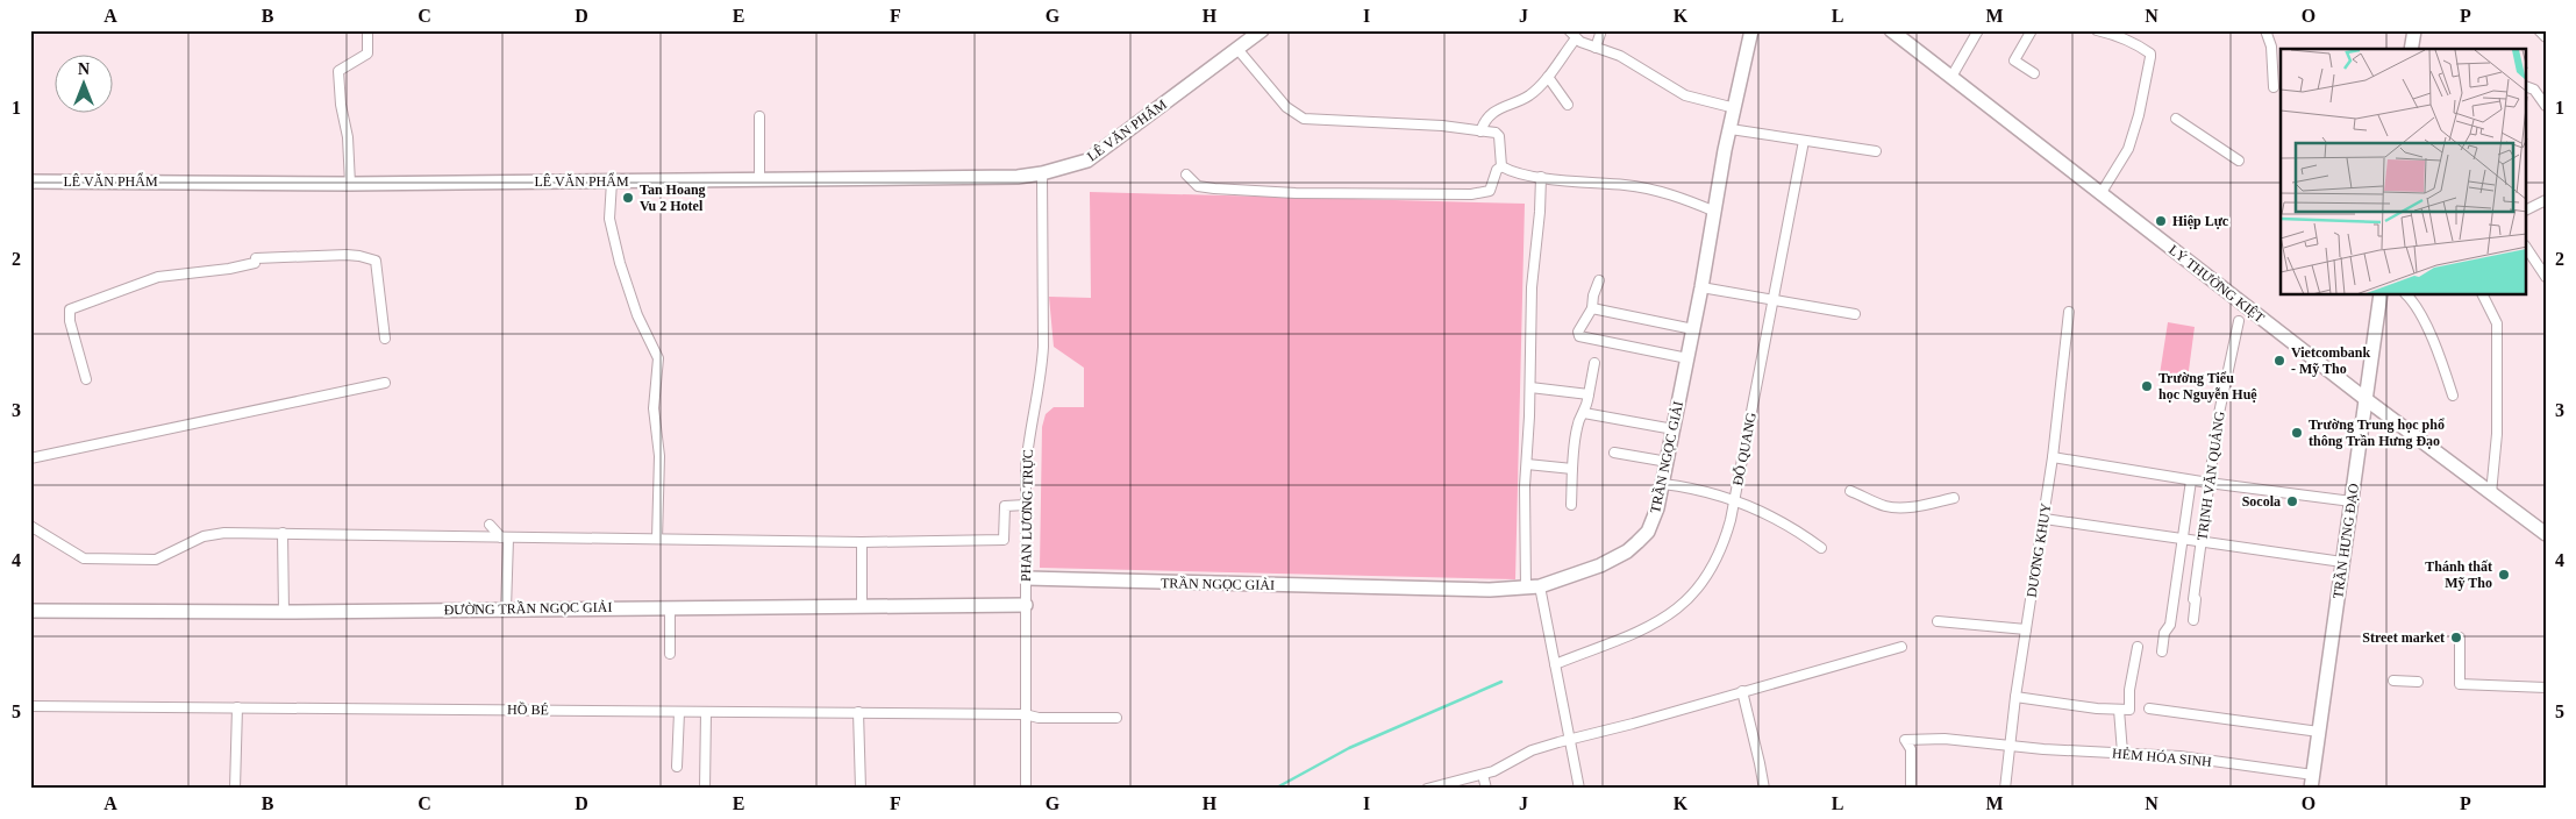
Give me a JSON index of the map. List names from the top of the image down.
{
  "streets": {
    "street": [
      "LÊ VĂN PHẨM",
      "LÝ THƯỜNG KIỆT",
      "ĐỖ QUANG",
      "TRẦN NGỌC GIẢI",
      "TRỊNH VĂN QUẢNG",
      "PHAN LƯƠNG TRỰC",
      "TRẦN HƯNG ĐẠO",
      "DƯƠNG KHUY",
      "ĐƯỜNG TRẦN NGỌC GIẢI",
      "HỒ BÉ",
      "HẺM HÓA SINH"
    ]
  },
  "crossings": [
    ["LÊ VĂN PHẨM", "PHAN LƯƠNG TRỰC"],
    ["LÝ THƯỜNG KIỆT", "TRẦN HƯNG ĐẠO"],
    ["TRẦN NGỌC GIẢI", "PHAN LƯƠNG TRỰC"],
    ["PHAN LƯƠNG TRỰC", "ĐƯỜNG TRẦN NGỌC GIẢI"],
    ["PHAN LƯƠNG TRỰC", "HỒ BÉ"],
    ["TRẦN HƯNG ĐẠO", "HẺM HÓA SINH"],
    ["DƯƠNG KHUY", "HẺM HÓA SINH"]
  ],
  "places": [
    "Tan Hoang Vu 2 Hotel",
    "Hiệp Lực",
    "Vietcombank - Mỹ Tho",
    "Trường Tiểu học Nguyễn Huệ",
    "Trường Trung học phổ thông Trần Hưng Đạo",
    "Socola",
    "Thánh thất Mỹ Tho",
    "Street market"
  ],
  "north": "top",
  "grid": {
    "columns": [
      "A",
      "B",
      "C",
      "D",
      "E",
      "F",
      "G",
      "H",
      "I",
      "J",
      "K",
      "L",
      "M",
      "N",
      "O",
      "P"
    ],
    "rows": [
      "1",
      "2",
      "3",
      "4",
      "5"
    ]
  }
}
